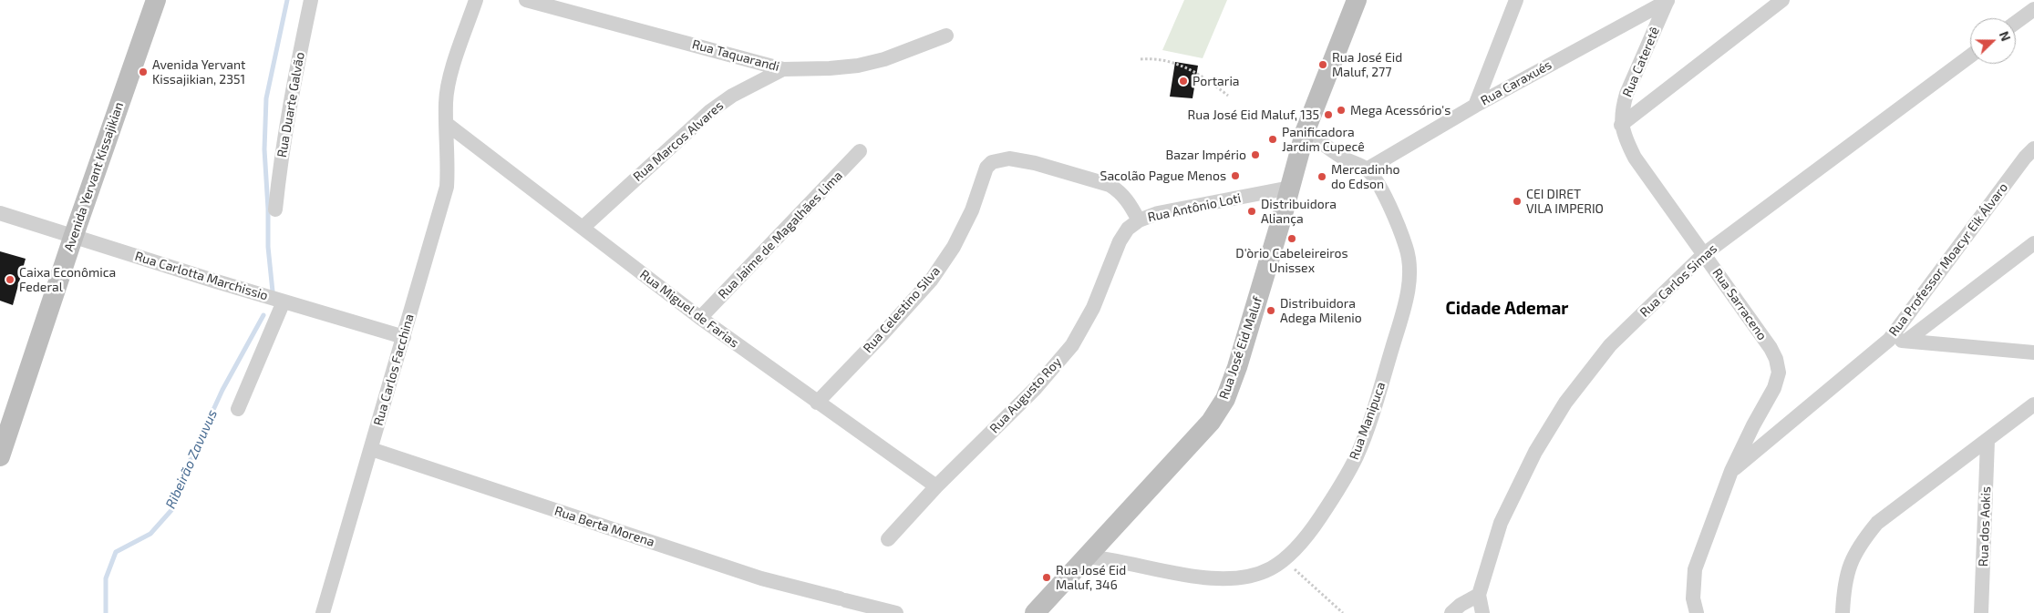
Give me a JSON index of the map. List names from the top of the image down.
{
  "streets": {
    "street": [
      "Rua Taquarandi",
      "Rua Cateretê",
      "Rua Caraxués",
      "Rua Duarte Galvão",
      "Rua Marcos Alvares",
      "Avenida Yervant Kissajikian",
      "Rua Antônio Loti",
      "Rua Jaime de Magalhães Lima",
      "Rua Professor Moacyr Eik Álvaro",
      "Rua Carlotta Marchissio",
      "Rua Carlos Simas",
      "Rua Sarraceno",
      "Rua Miguel de Farias",
      "Rua Celestino Silva",
      "Rua José Eid Maluf",
      "Rua Carlos Facchina",
      "Rua Augusto Roy",
      "Rua Manipuca",
      "Rua Berta Morena",
      "Rua dos Aokis"
    ]
  },
  "crossings": [
    ["Rua Taquarandi", "Rua Marcos Alvares"],
    ["Rua Cateretê", "Rua Caraxués"],
    ["Rua Cateretê", "Rua Sarraceno"],
    ["Rua Caraxués", "Rua Manipuca"],
    ["Rua Marcos Alvares", "Rua Miguel de Farias"],
    ["Avenida Yervant Kissajikian", "Rua Carlotta Marchissio"],
    ["Rua Antônio Loti", "Rua Celestino Silva"],
    ["Rua Antônio Loti", "Rua José Eid Maluf"],
    ["Rua Antônio Loti", "Rua Augusto Roy"],
    ["Rua Jaime de Magalhães Lima", "Rua Miguel de Farias"],
    ["Rua Professor Moacyr Eik Álvaro", "Rua Sarraceno"],
    ["Rua Carlotta Marchissio", "Rua Carlos Facchina"],
    ["Rua Carlos Simas", "Rua Sarraceno"],
    ["Rua Miguel de Farias", "Rua Celestino Silva"],
    ["Rua Miguel de Farias", "Rua Carlos Facchina"],
    ["Rua Miguel de Farias", "Rua Augusto Roy"],
    ["Rua Celestino Silva", "Rua Augusto Roy"],
    ["Rua José Eid Maluf", "Rua Manipuca"],
    ["Rua Carlos Facchina", "Rua Berta Morena"]
  ],
  "districts": ["Cidade Ademar"],
  "water": ["Ribeirão Zavuvus"],
  "places": [
    "Rua José Eid Maluf, 277",
    "Avenida Yervant Kissajikian, 2351",
    "Portaria",
    "Mega Acessório's",
    "Rua José Eid Maluf, 135",
    "Panificadora Jardim Cupecê",
    "Bazar Império",
    "Sacolão Pague Menos",
    "Mercadinho do Edson",
    "CEI DIRET VILA IMPERIO",
    "Distribuidora Aliança",
    "D'òrio Cabeleireiros Unissex",
    "Caixa Econômica Federal",
    "Distribuidora Adega Milenio",
    "Rua José Eid Maluf, 346"
  ],
  "north": "right"
}
